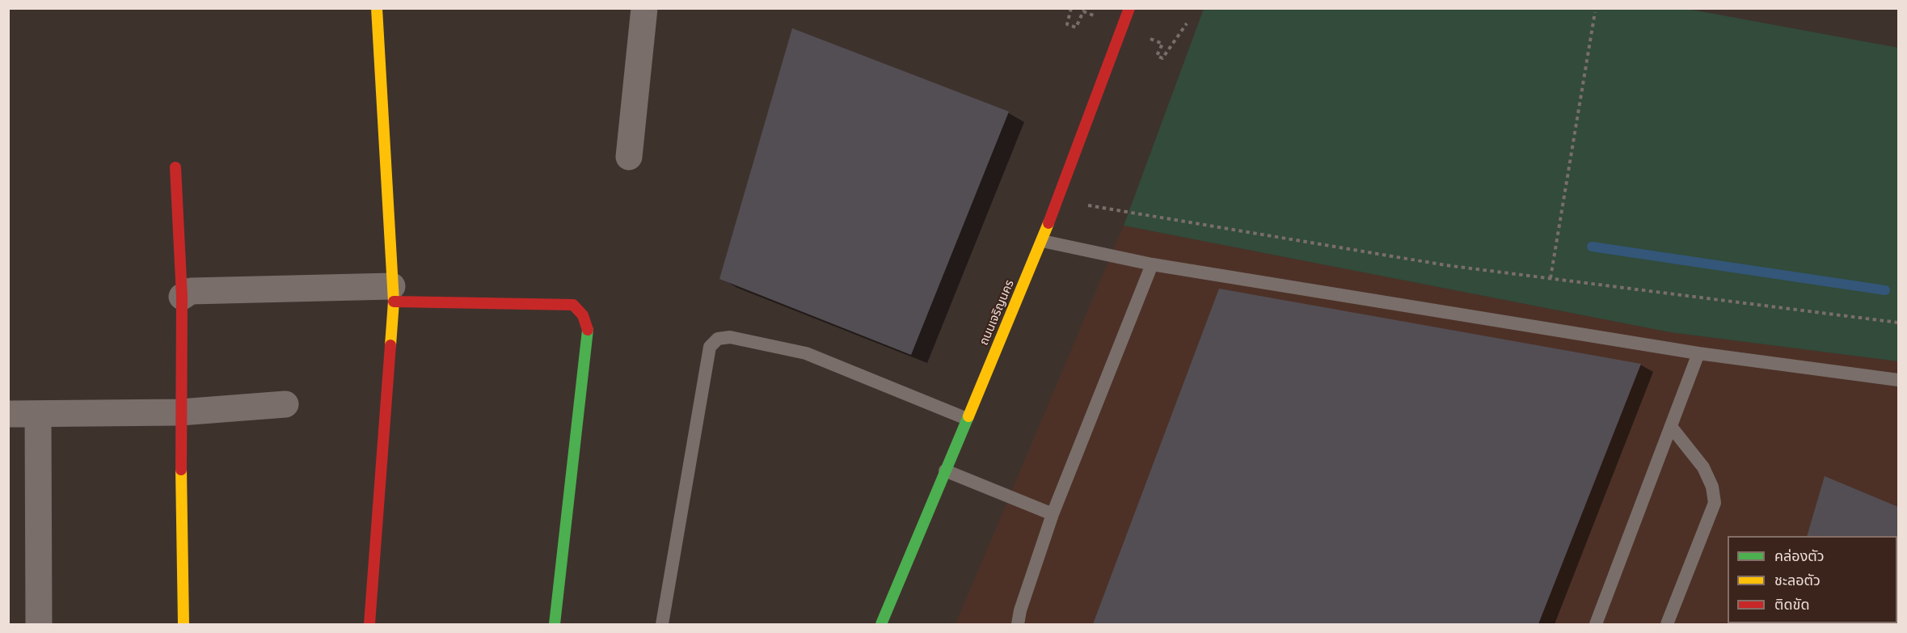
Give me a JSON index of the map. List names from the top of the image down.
{
  "streets": {
    "street": ["ถนนเจริญนคร"]
  },
  "legend": ["คล่องตัว", "ชะลอตัว", "ติดขัด"]
}
